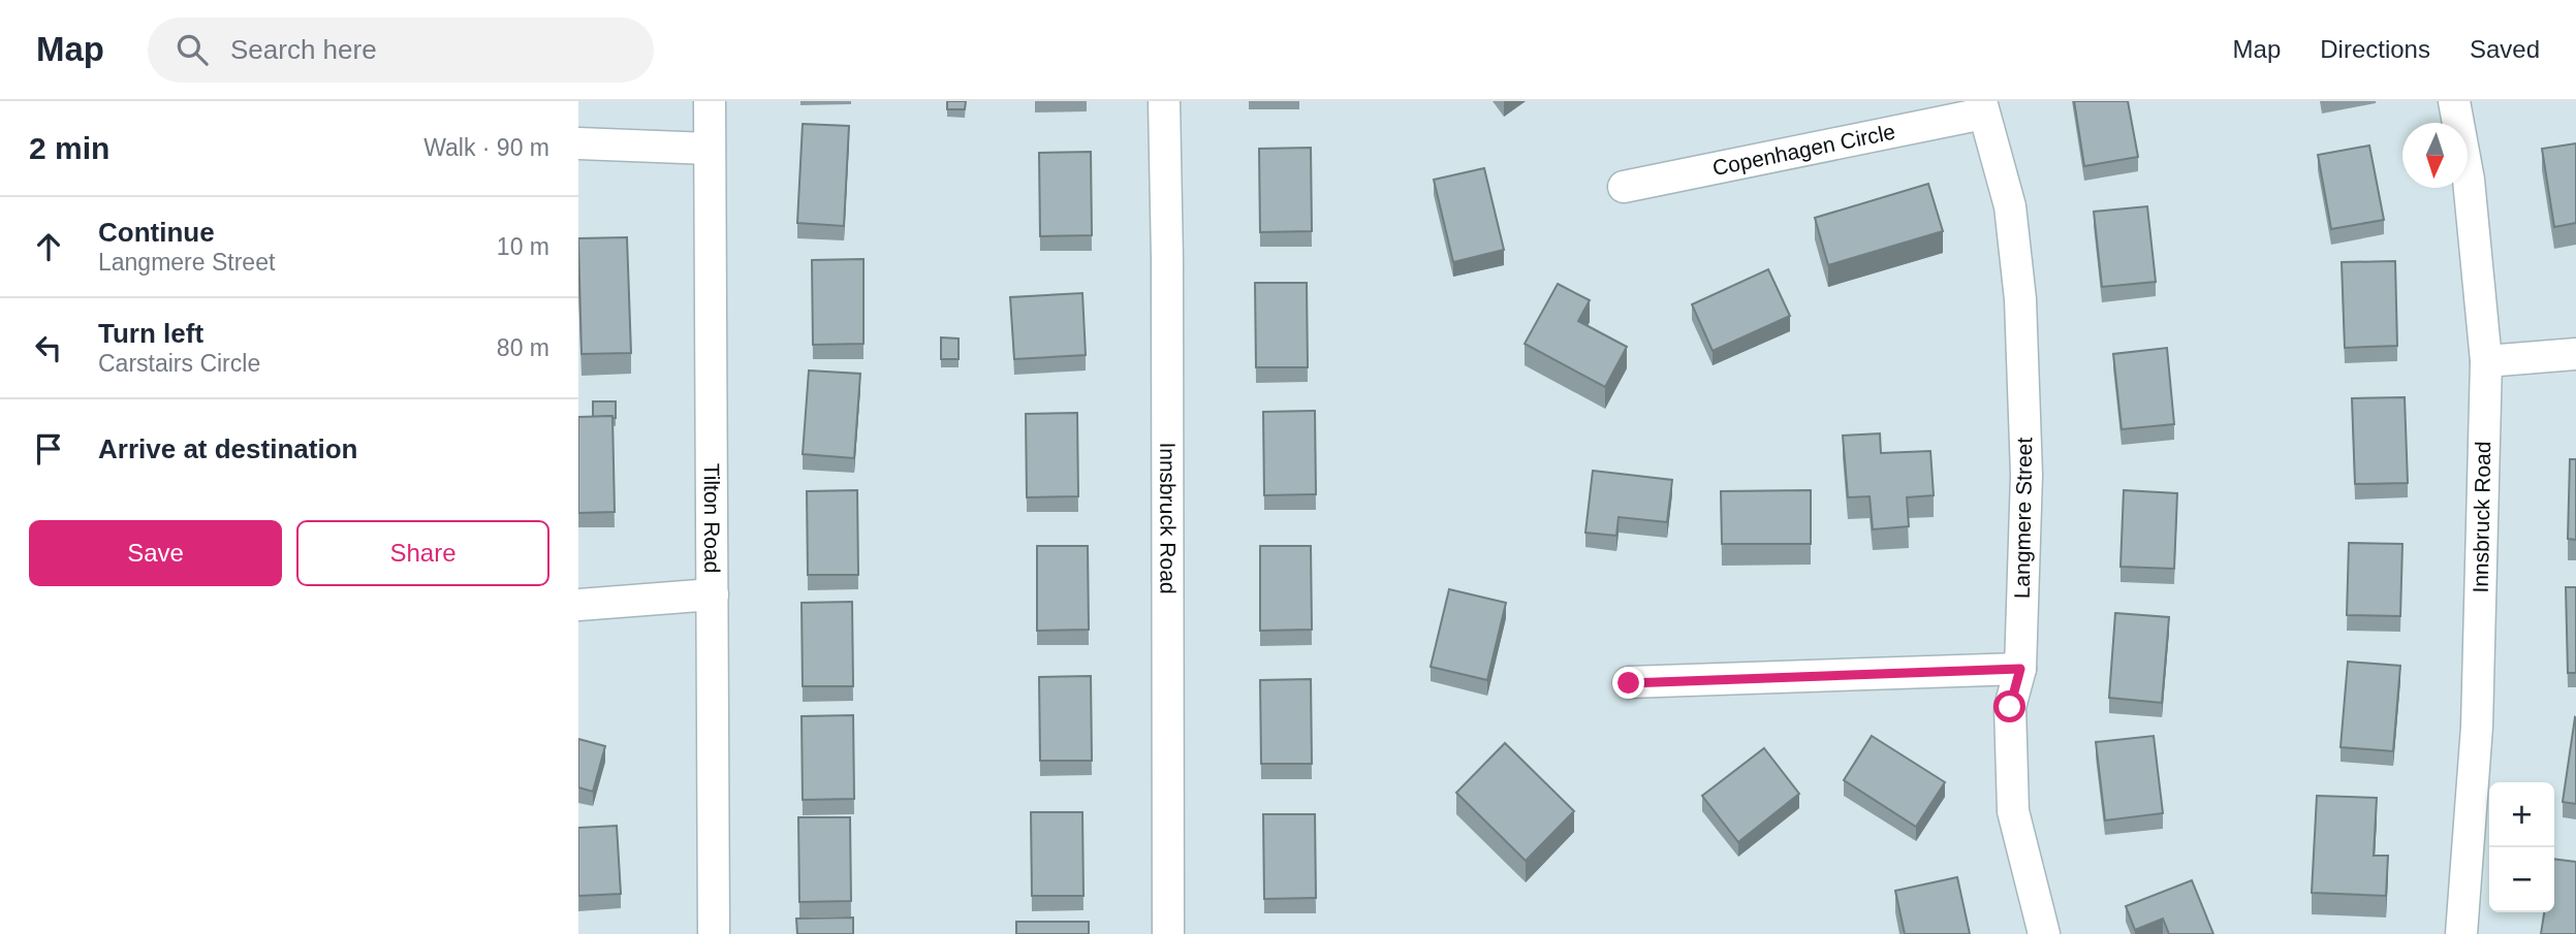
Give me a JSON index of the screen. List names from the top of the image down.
{
  "streets": {
    "street": [
      "Copenhagen Circle",
      "Tilton Road",
      "Innsbruck Road",
      "Langmere Street"
    ]
  },
  "crossings": [
    ["Copenhagen Circle", "Langmere Street"]
  ],
  "north": "bottom",
  "page": {
    "header": "Map",
    "search": "Search here",
    "nav": ["Map", "Directions", "Saved"],
    "heading": ["2 min", "Walk · 90 m"],
    "list": [
      ["Continue", "Langmere Street", "10 m"],
      ["Turn left", "Carstairs Circle", "80 m"],
      "Arrive at destination"
    ],
    "buttons": ["Save", "Share"],
    "map_buttons": ["+", "−"]
  }
}
